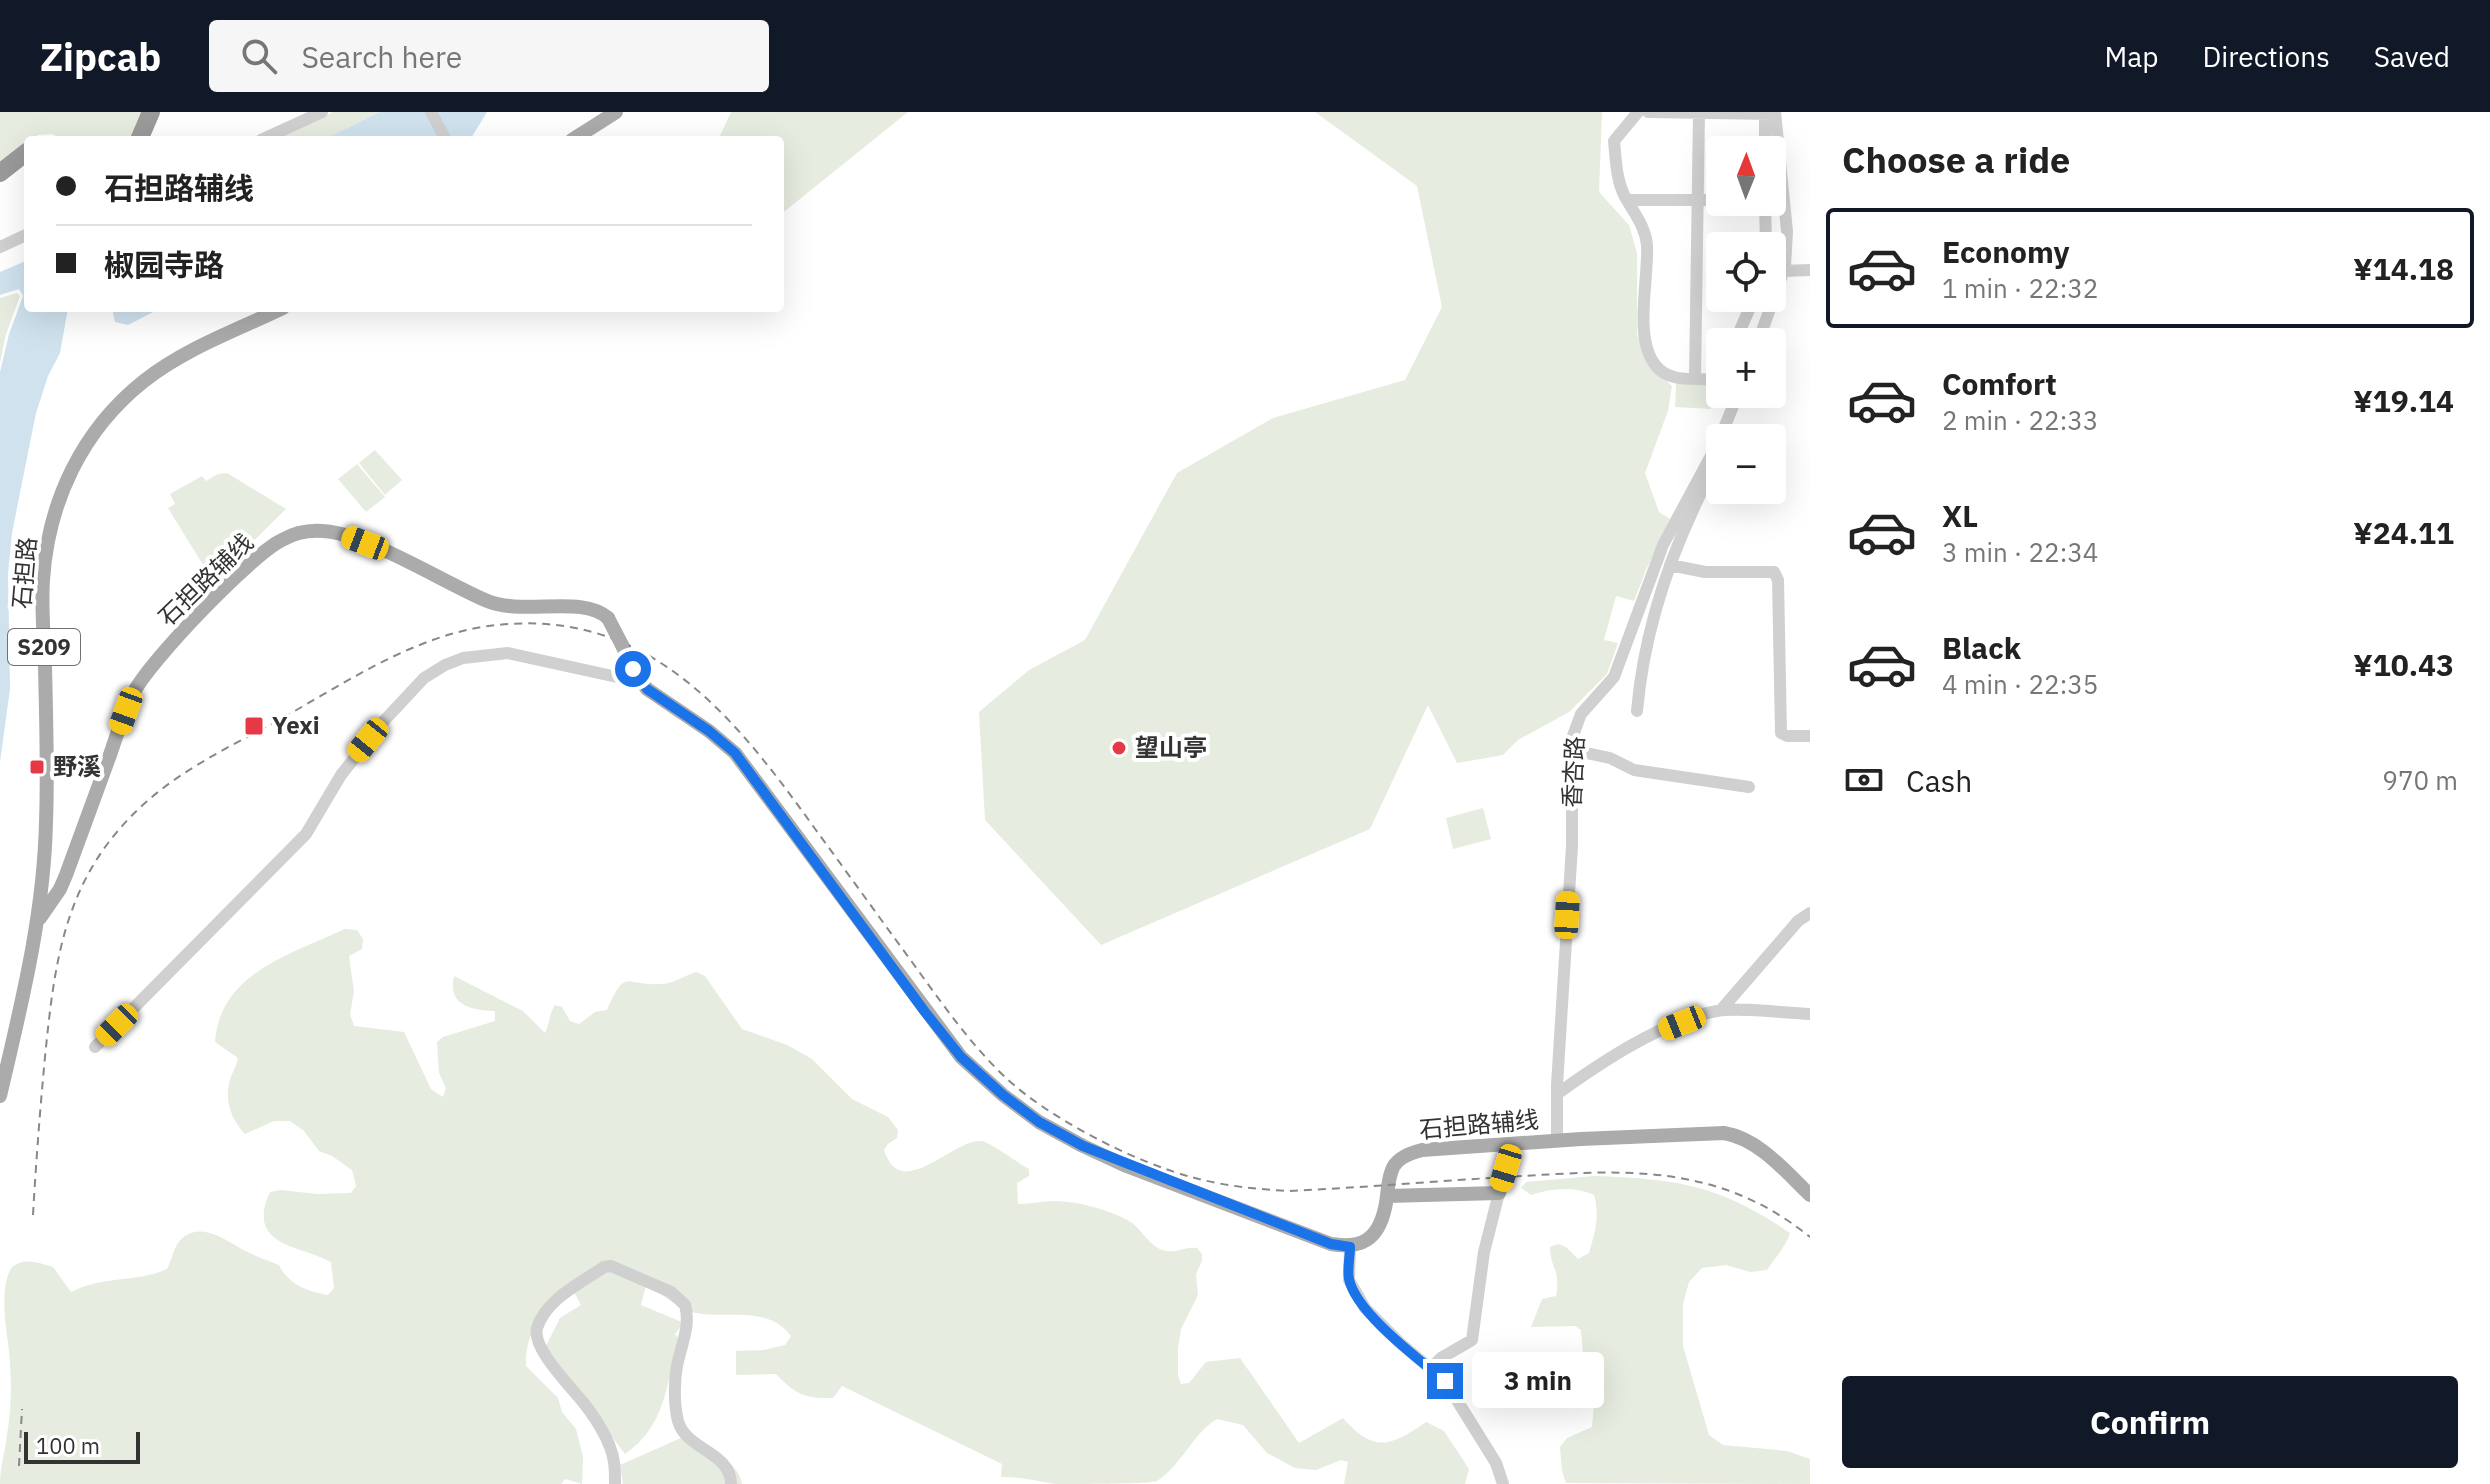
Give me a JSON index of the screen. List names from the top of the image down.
{
  "streets": {
    "main road": ["石担路", "石担路辅线", "S209"],
    "street": ["香杏路"]
  },
  "crossings": [
    ["石担路", "石担路辅线"],
    ["石担路辅线", "香杏路"]
  ],
  "places": {
    "transit": ["Yexi", "野溪"],
    "other": ["望山亭"]
  },
  "scale_bar": "100 m",
  "north": "top",
  "page": {
    "header": "Zipcab",
    "search": "Search here",
    "nav": ["Map", "Directions", "Saved"],
    "heading": "Choose a ride",
    "map_buttons": ["+", "−"],
    "banner": ["石担路辅线", "椒园寺路"],
    "list": [
      {
        "name": "Economy",
        "note": "1 min · 22:32",
        "value": "¥14.18"
      },
      {
        "name": "Comfort",
        "note": "2 min · 22:33",
        "value": "¥19.14"
      },
      {
        "name": "XL",
        "note": "3 min · 22:34",
        "value": "¥24.11"
      },
      {
        "name": "Black",
        "note": "4 min · 22:35",
        "value": "¥10.43"
      }
    ],
    "pay": ["Cash", "970 m"],
    "bubble": "3 min",
    "buttons": "Confirm",
    "scale": "100 m"
  }
}
